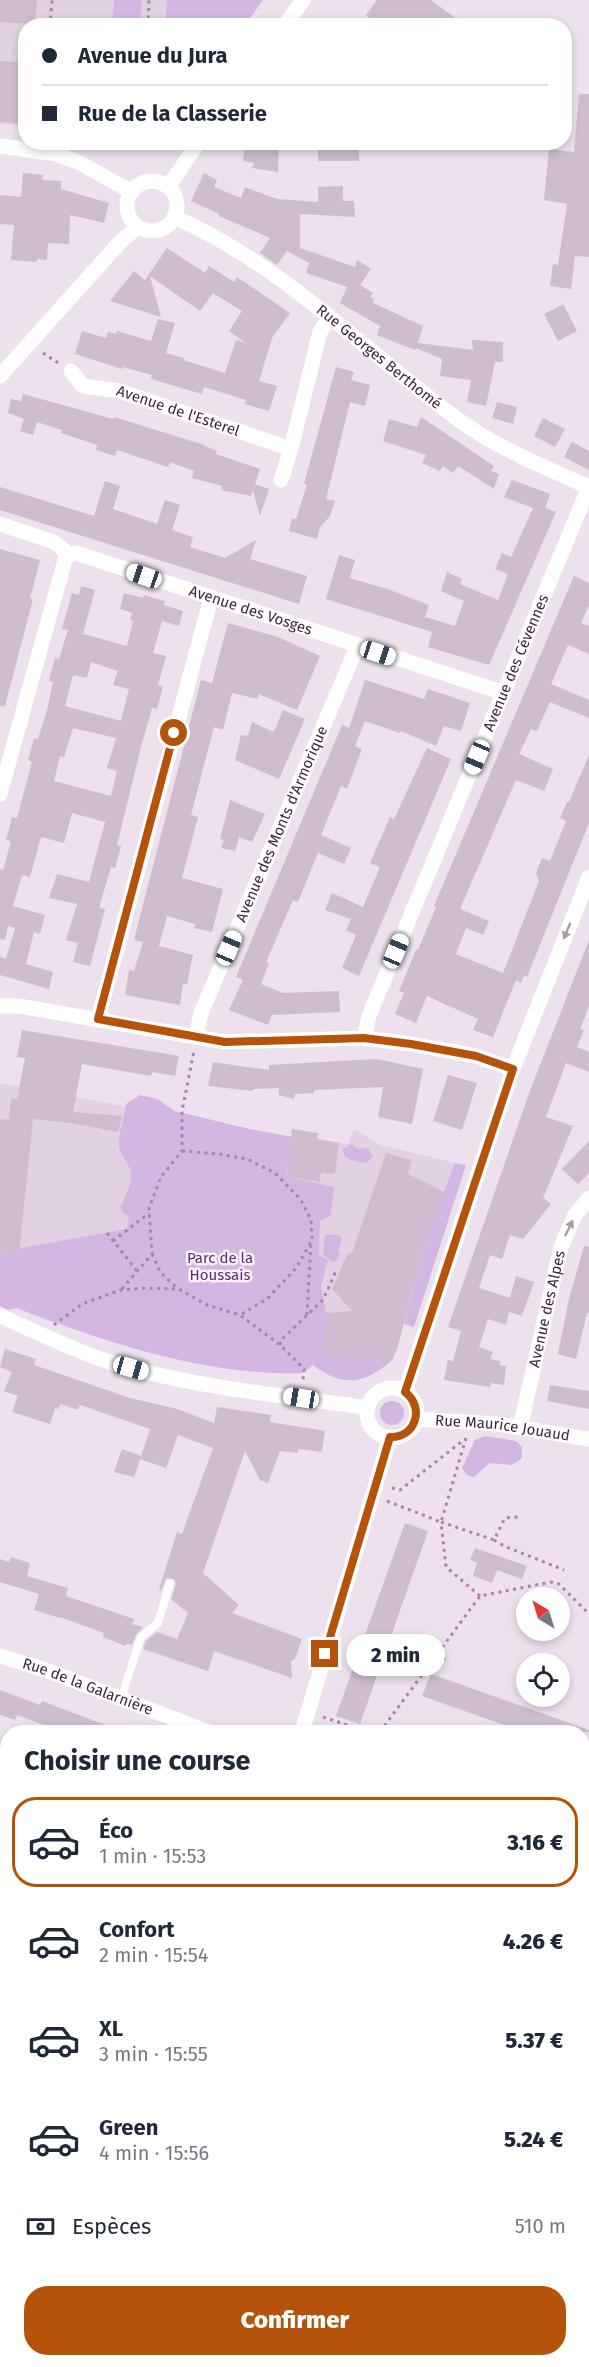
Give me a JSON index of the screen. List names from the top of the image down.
{
  "streets": {
    "street": [
      "Rue Georges Berthomé",
      "Avenue de l'Esterel",
      "Avenue des Vosges",
      "Avenue des Cévennes",
      "Avenue des Monts d'Armorique",
      "Avenue des Alpes",
      "Rue Maurice Jouaud",
      "Rue de la Galarnière"
    ]
  },
  "crossings": [
    ["Rue Georges Berthomé", "Avenue des Cévennes"],
    ["Avenue des Vosges", "Avenue des Cévennes"],
    ["Avenue des Vosges", "Avenue des Monts d'Armorique"],
    ["Avenue des Alpes", "Rue Maurice Jouaud"]
  ],
  "parks": ["Parc de la Houssais"],
  "north": "top left",
  "page": {
    "banner": ["Avenue du Jura", "Rue de la Classerie"],
    "bubble": "2 min",
    "heading": "Choisir une course",
    "list": [
      {
        "name": "Éco",
        "note": "1 min · 15:53",
        "value": "3.16 €"
      },
      {
        "name": "Confort",
        "note": "2 min · 15:54",
        "value": "4.26 €"
      },
      {
        "name": "XL",
        "note": "3 min · 15:55",
        "value": "5.37 €"
      },
      {
        "name": "Green",
        "note": "4 min · 15:56",
        "value": "5.24 €"
      }
    ],
    "pay": ["Espèces", "510 m"],
    "buttons": "Confirmer"
  }
}
